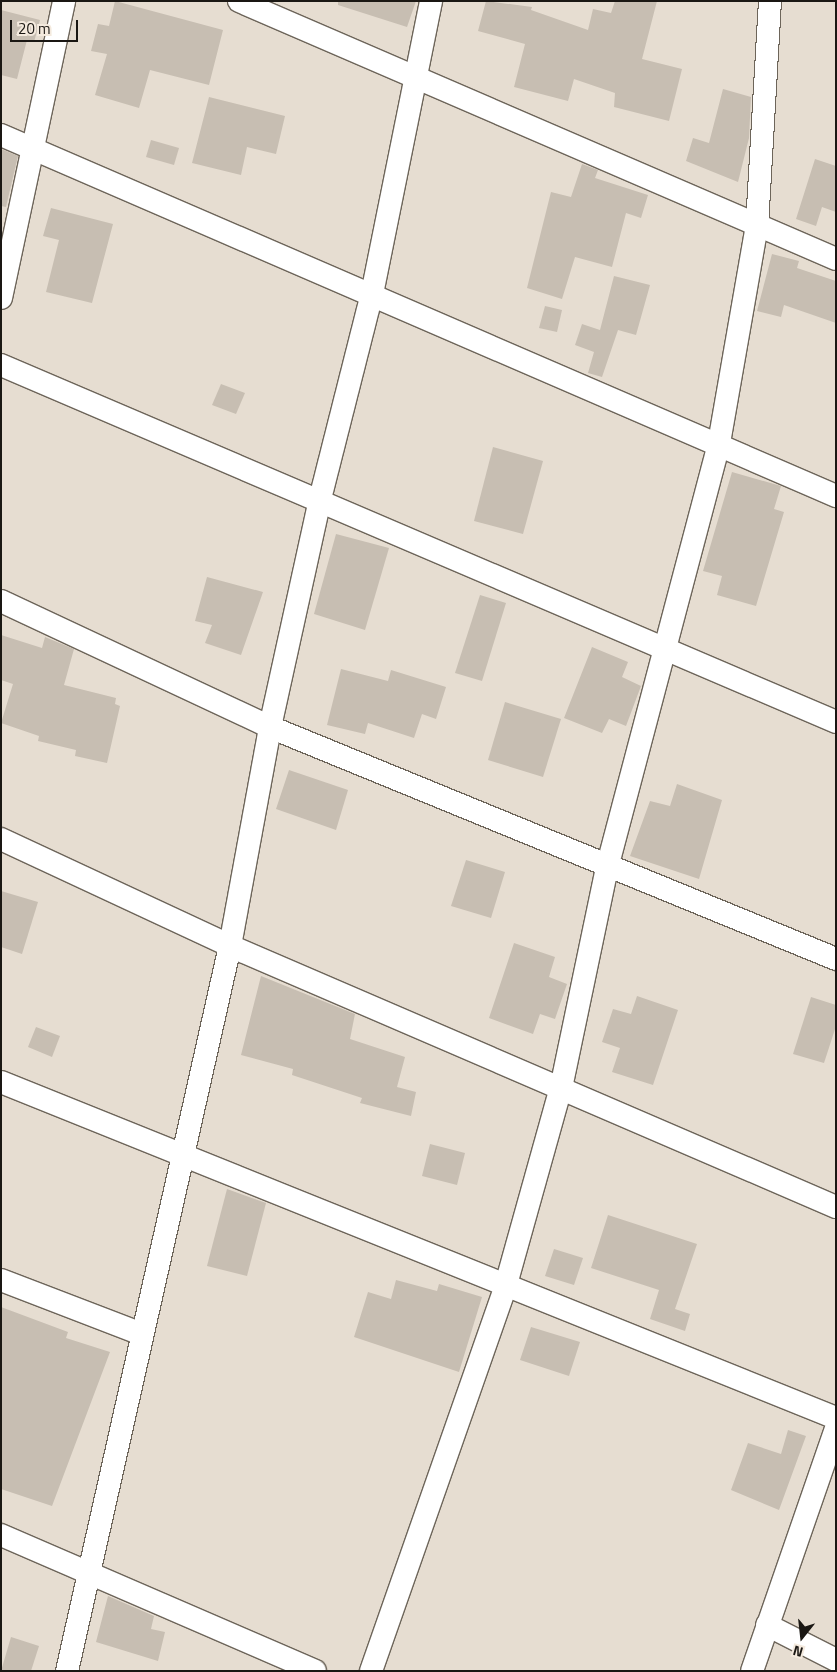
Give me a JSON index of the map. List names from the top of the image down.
{
  "scale_bar": "20 m",
  "north": "bottom"
}
